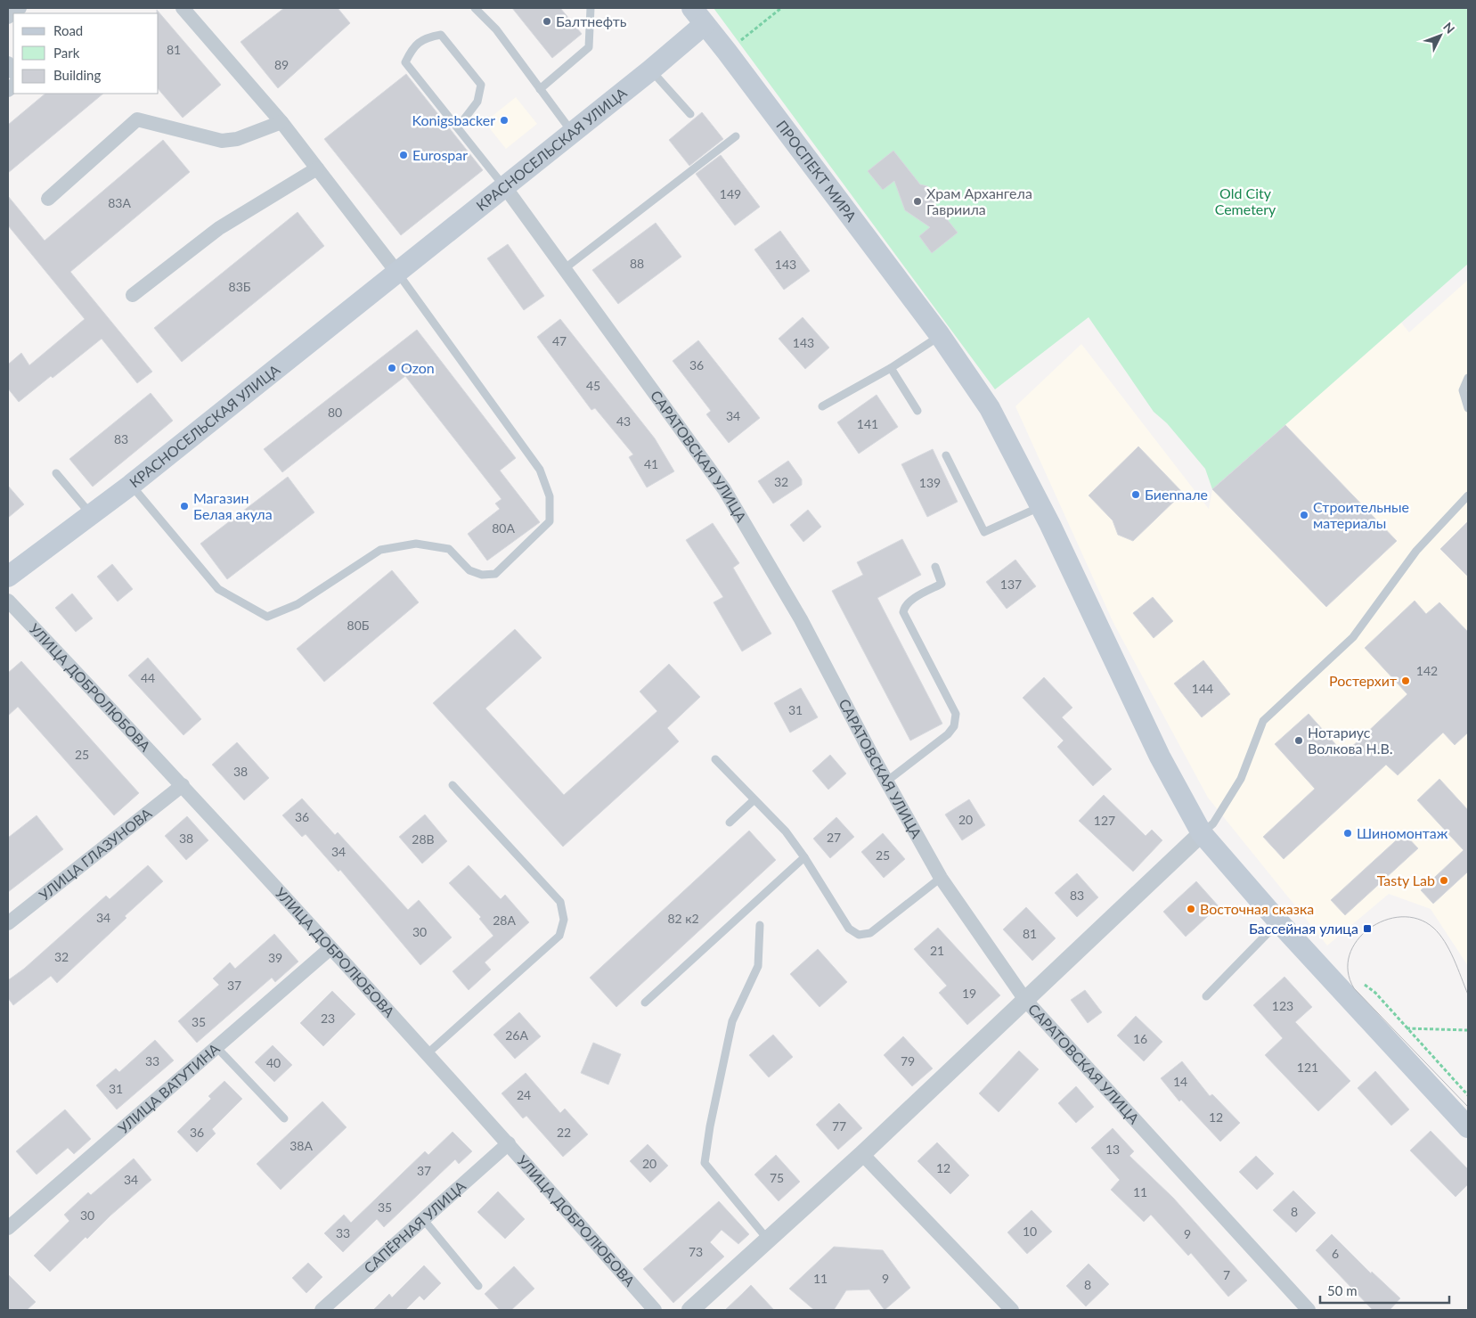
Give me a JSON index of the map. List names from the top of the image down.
{
  "streets": {
    "main road": ["КРАСНОСЕЛЬСКАЯ УЛИЦА", "ПРОСПЕКТ МИРА"],
    "street": [
      "САРАТОВСКАЯ УЛИЦА",
      "УЛИЦА ДОБРОЛЮБОВА",
      "УЛИЦА ГЛАЗУНОВА",
      "УЛИЦА ВАТУТИНА",
      "САПЁРНАЯ УЛИЦА"
    ]
  },
  "crossings": [
    ["КРАСНОСЕЛЬСКАЯ УЛИЦА", "ПРОСПЕКТ МИРА"],
    ["КРАСНОСЕЛЬСКАЯ УЛИЦА", "САРАТОВСКАЯ УЛИЦА"],
    ["УЛИЦА ДОБРОЛЮБОВА", "УЛИЦА ГЛАЗУНОВА"],
    ["УЛИЦА ДОБРОЛЮБОВА", "УЛИЦА ВАТУТИНА"],
    ["УЛИЦА ДОБРОЛЮБОВА", "САПЁРНАЯ УЛИЦА"]
  ],
  "parks": ["Old City Cemetery"],
  "places": {
    "other": [
      "Балтнефть",
      "Konigsbacker",
      "Eurospar",
      "Храм Архангела Гавриила",
      "Ozon",
      "Биеnnале",
      "Магазин Белая акула",
      "Строительные материалы",
      "Ростерхит",
      "Нотариус Волкова Н.В.",
      "Шиномонтаж",
      "Tasty Lab",
      "Восточная сказка"
    ],
    "transit": ["Бассейная улица"]
  },
  "house_numbers": [
    "81",
    "89",
    "149",
    "83А",
    "88",
    "143",
    "83Б",
    "47",
    "143",
    "36",
    "45",
    "80",
    "34",
    "43",
    "141",
    "83",
    "41",
    "32",
    "139",
    "80А",
    "137",
    "80Б",
    "142",
    "44",
    "144",
    "31",
    "25",
    "38",
    "36",
    "20",
    "127",
    "27",
    "38",
    "28В",
    "34",
    "25",
    "83",
    "34",
    "82 к2",
    "28А",
    "30",
    "81",
    "21",
    "32",
    "39",
    "37",
    "19",
    "123",
    "23",
    "35",
    "26А",
    "16",
    "33",
    "79",
    "40",
    "121",
    "14",
    "31",
    "24",
    "12",
    "77",
    "36",
    "22",
    "38А",
    "13",
    "20",
    "12",
    "37",
    "75",
    "34",
    "11",
    "35",
    "8",
    "30",
    "10",
    "33",
    "9",
    "73",
    "6",
    "7",
    "11",
    "9",
    "8"
  ],
  "legend": ["Road", "Park", "Building"],
  "scale_bar": "50 m",
  "north": "top right"
}
